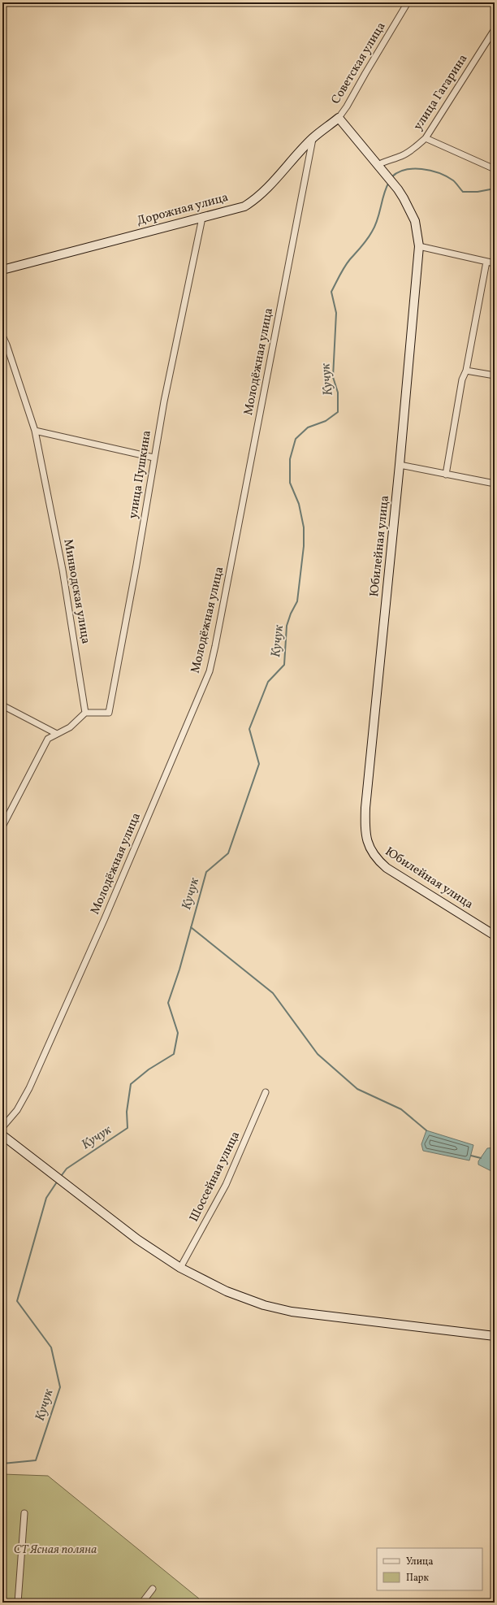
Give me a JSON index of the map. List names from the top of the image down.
{
  "streets": {
    "street": [
      "Советская улица",
      "улица Гагарина",
      "Дорожная улица",
      "Молодёжная улица",
      "улица Пушкина",
      "Юбилейная улица",
      "Минводская улица",
      "Шоссейная улица"
    ]
  },
  "crossings": [
    ["Советская улица", "Дорожная улица"],
    ["Советская улица", "Юбилейная улица"],
    ["улица Гагарина", "Юбилейная улица"],
    ["Дорожная улица", "Молодёжная улица"],
    ["Дорожная улица", "улица Пушкина"],
    ["Дорожная улица", "Юбилейная улица"],
    ["улица Пушкина", "Минводская улица"]
  ],
  "water": ["Кучук"],
  "parks": ["СТ Ясная поляна"],
  "legend": ["Улица", "Парк"]
}
